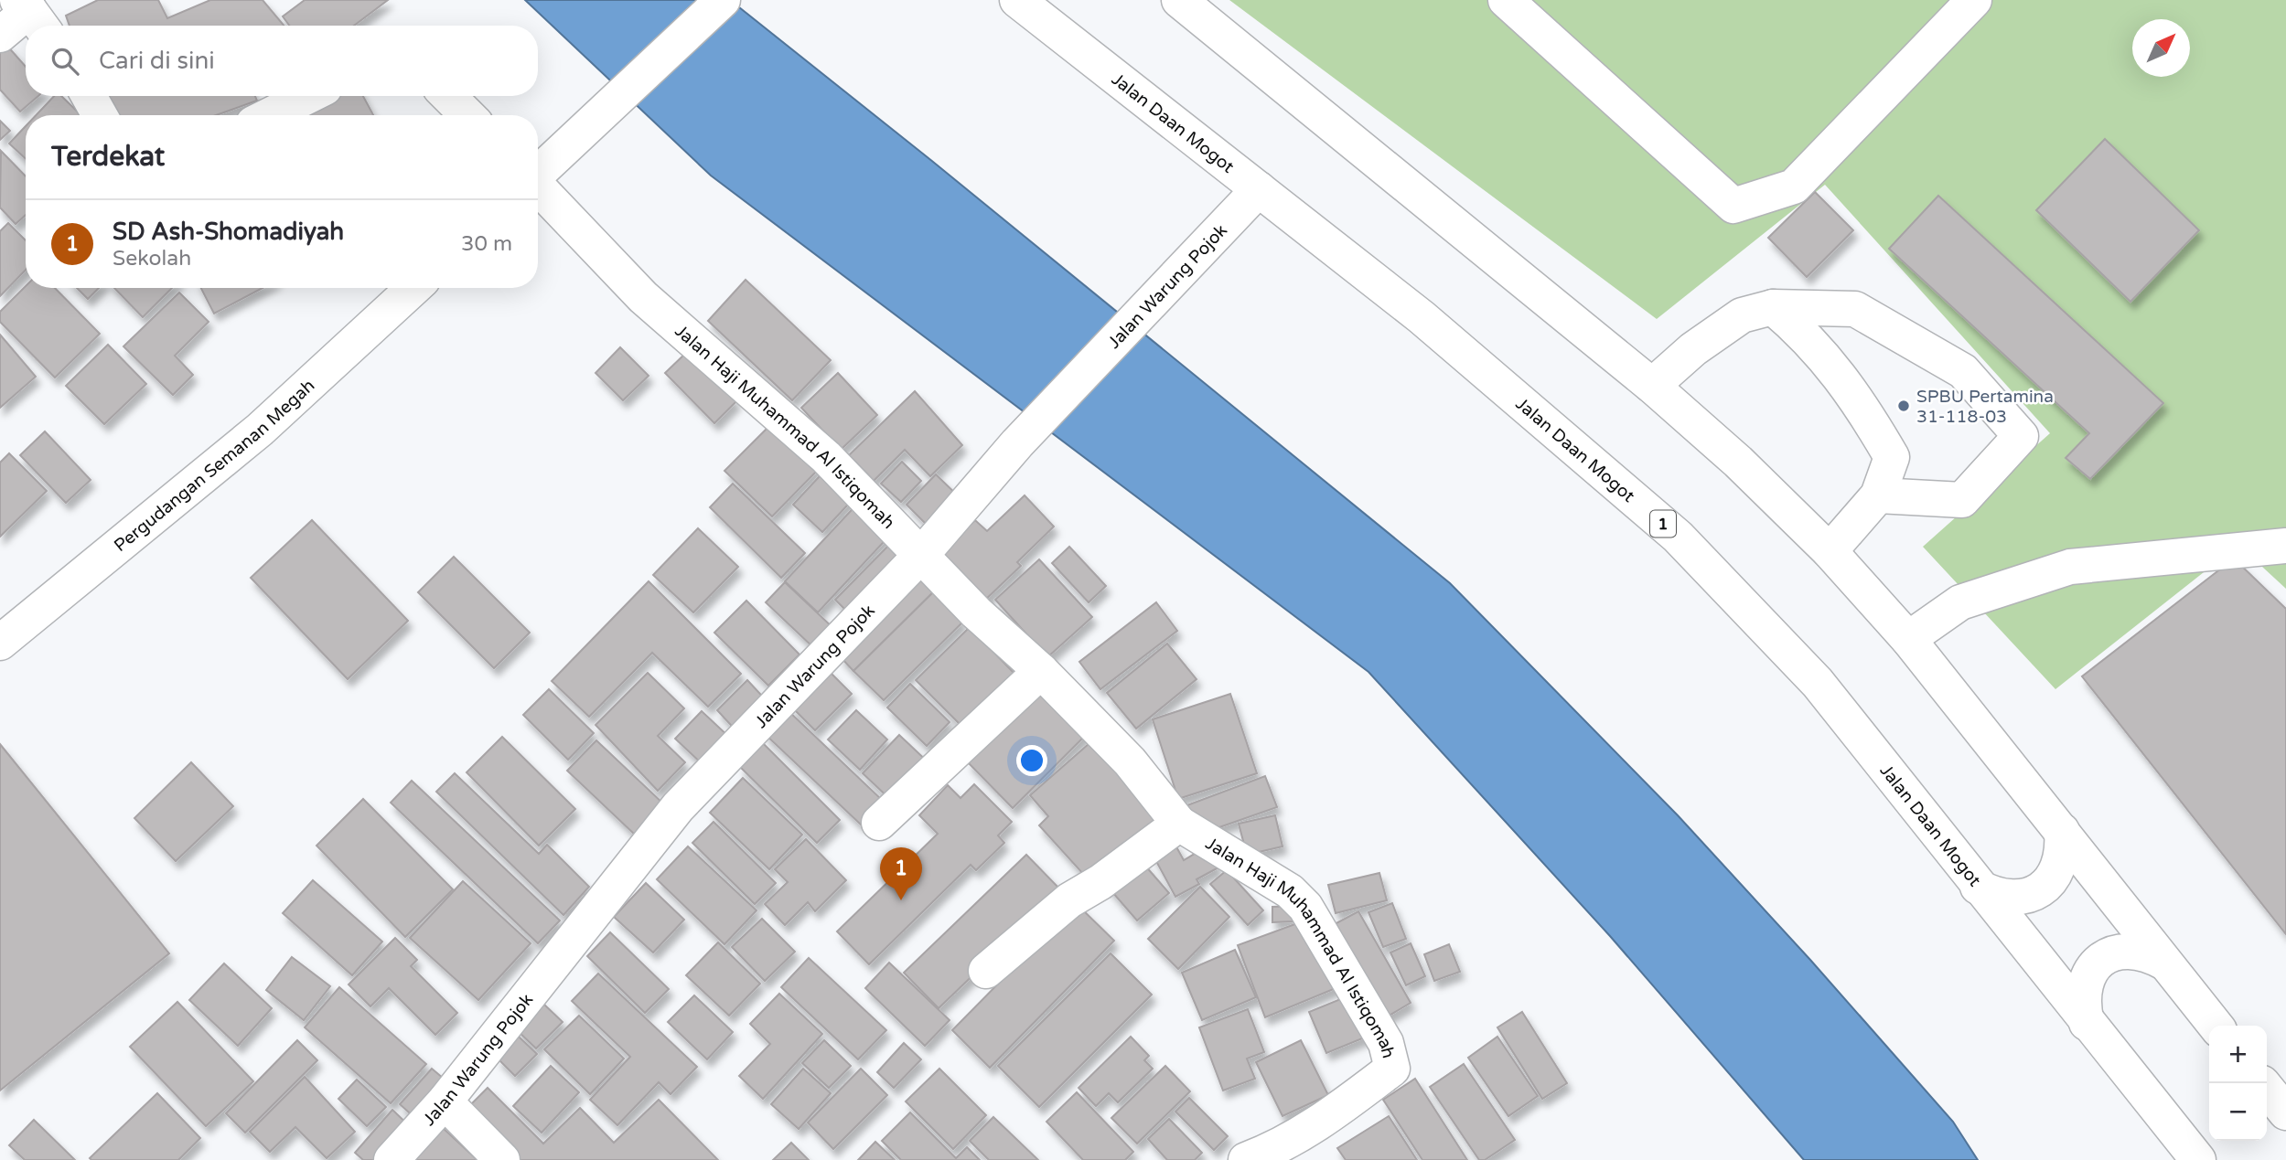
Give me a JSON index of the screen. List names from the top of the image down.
{
  "streets": {
    "main road": [
      "Jalan Daan Mogot",
      "Jalan Warung Pojok",
      "Jalan Haji Muhammad Al Istiqomah",
      "Pergudangan Semanan Megah",
      "1"
    ]
  },
  "crossings": [
    ["Jalan Daan Mogot", "Jalan Warung Pojok"],
    ["Jalan Warung Pojok", "Jalan Haji Muhammad Al Istiqomah"]
  ],
  "places": ["SPBU Pertamina 31-118-03"],
  "north": "top right",
  "page": {
    "search": "Cari di sini",
    "heading": "Terdekat",
    "list": [
      {
        "mark": "1",
        "name": "SD Ash-Shomadiyah",
        "note": "Sekolah",
        "value": "30 m"
      }
    ],
    "pins": "1",
    "map_buttons": ["+", "−"]
  }
}
